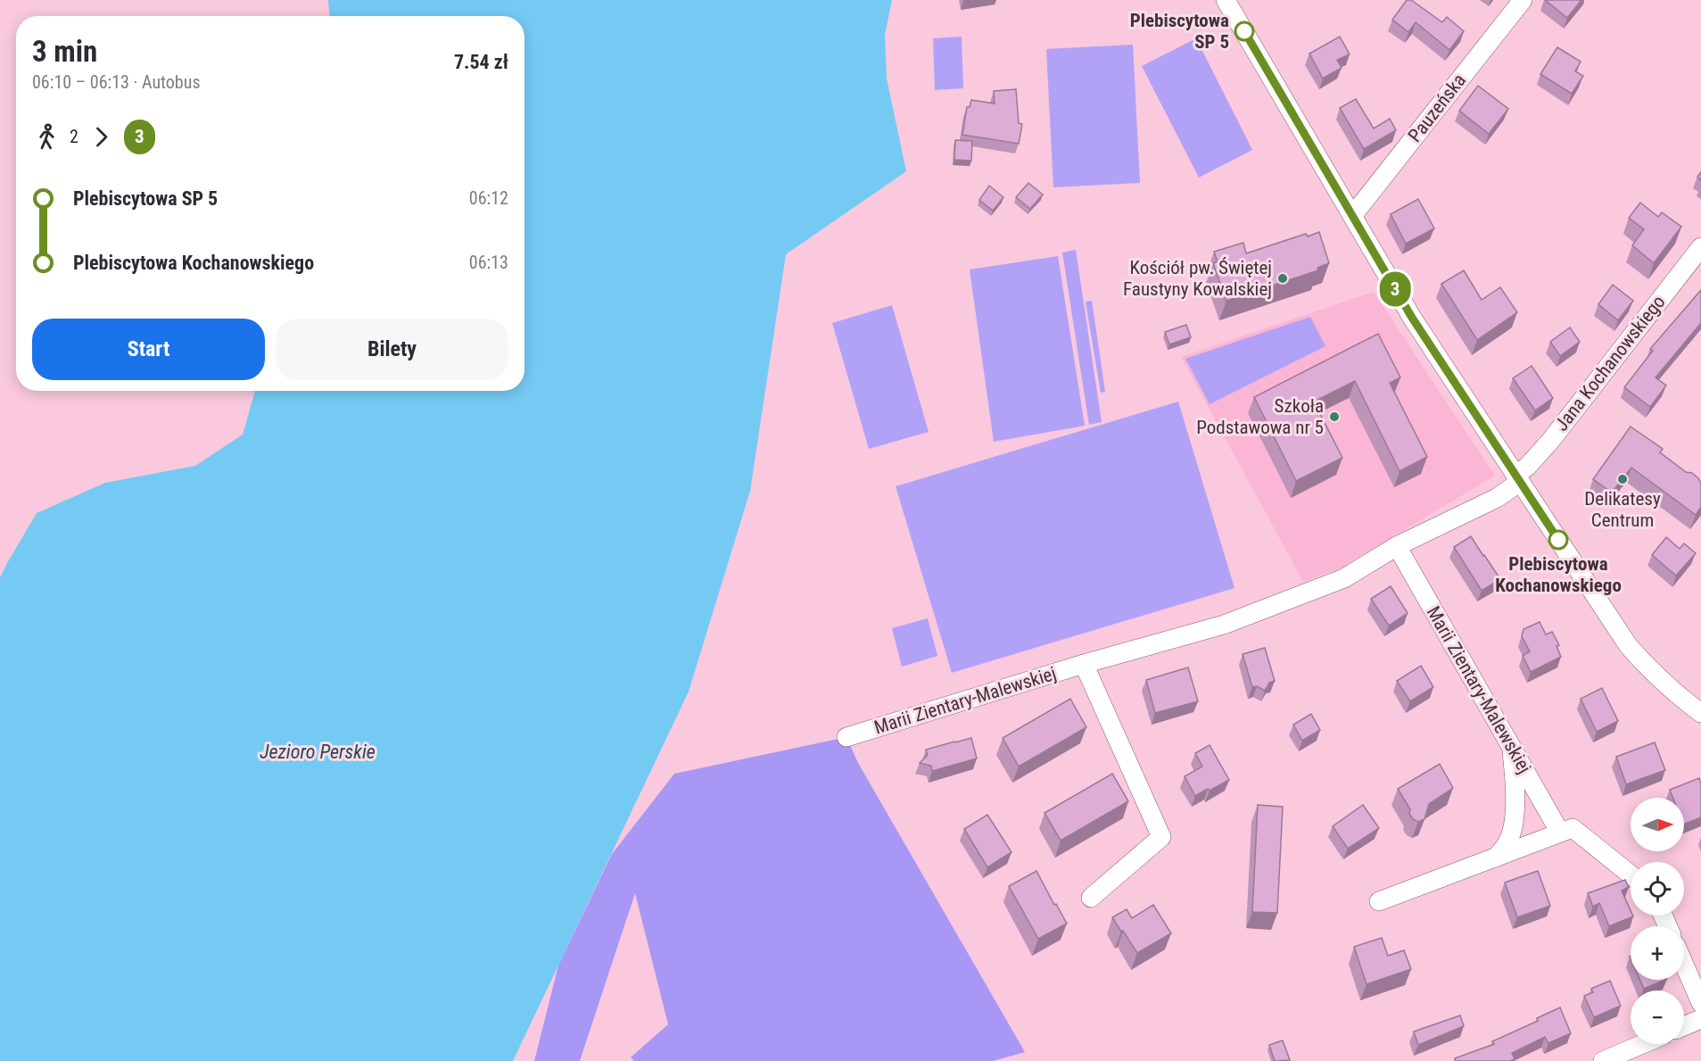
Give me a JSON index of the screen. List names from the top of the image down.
{
  "streets": {
    "street": ["Pauzeńska", "Jana Kochanowskiego", "Marii Zientary-Malewskiej"]
  },
  "crossings": [
    ["Jana Kochanowskiego", "Marii Zientary-Malewskiej"]
  ],
  "water": ["Jezioro Perskie"],
  "places": [
    "Plebiscytowa SP 5",
    "Kościół pw. Świętej Faustyny Kowalskiej",
    "Szkoła Podstawowa nr 5",
    "Delikatesy Centrum",
    "Plebiscytowa Kochanowskiego"
  ],
  "lines": ["bus line 3"],
  "north": "right",
  "page": {
    "on_map": "3",
    "heading": ["3 min", "06:10 – 06:13 · Autobus", "7.54 zł"],
    "legs": ["2", "3"],
    "list": [
      {
        "name": "Plebiscytowa SP 5",
        "value": "06:12"
      },
      {
        "name": "Plebiscytowa Kochanowskiego",
        "value": "06:13"
      }
    ],
    "buttons": ["Start", "Bilety"],
    "map_buttons": ["+", "−"]
  }
}
